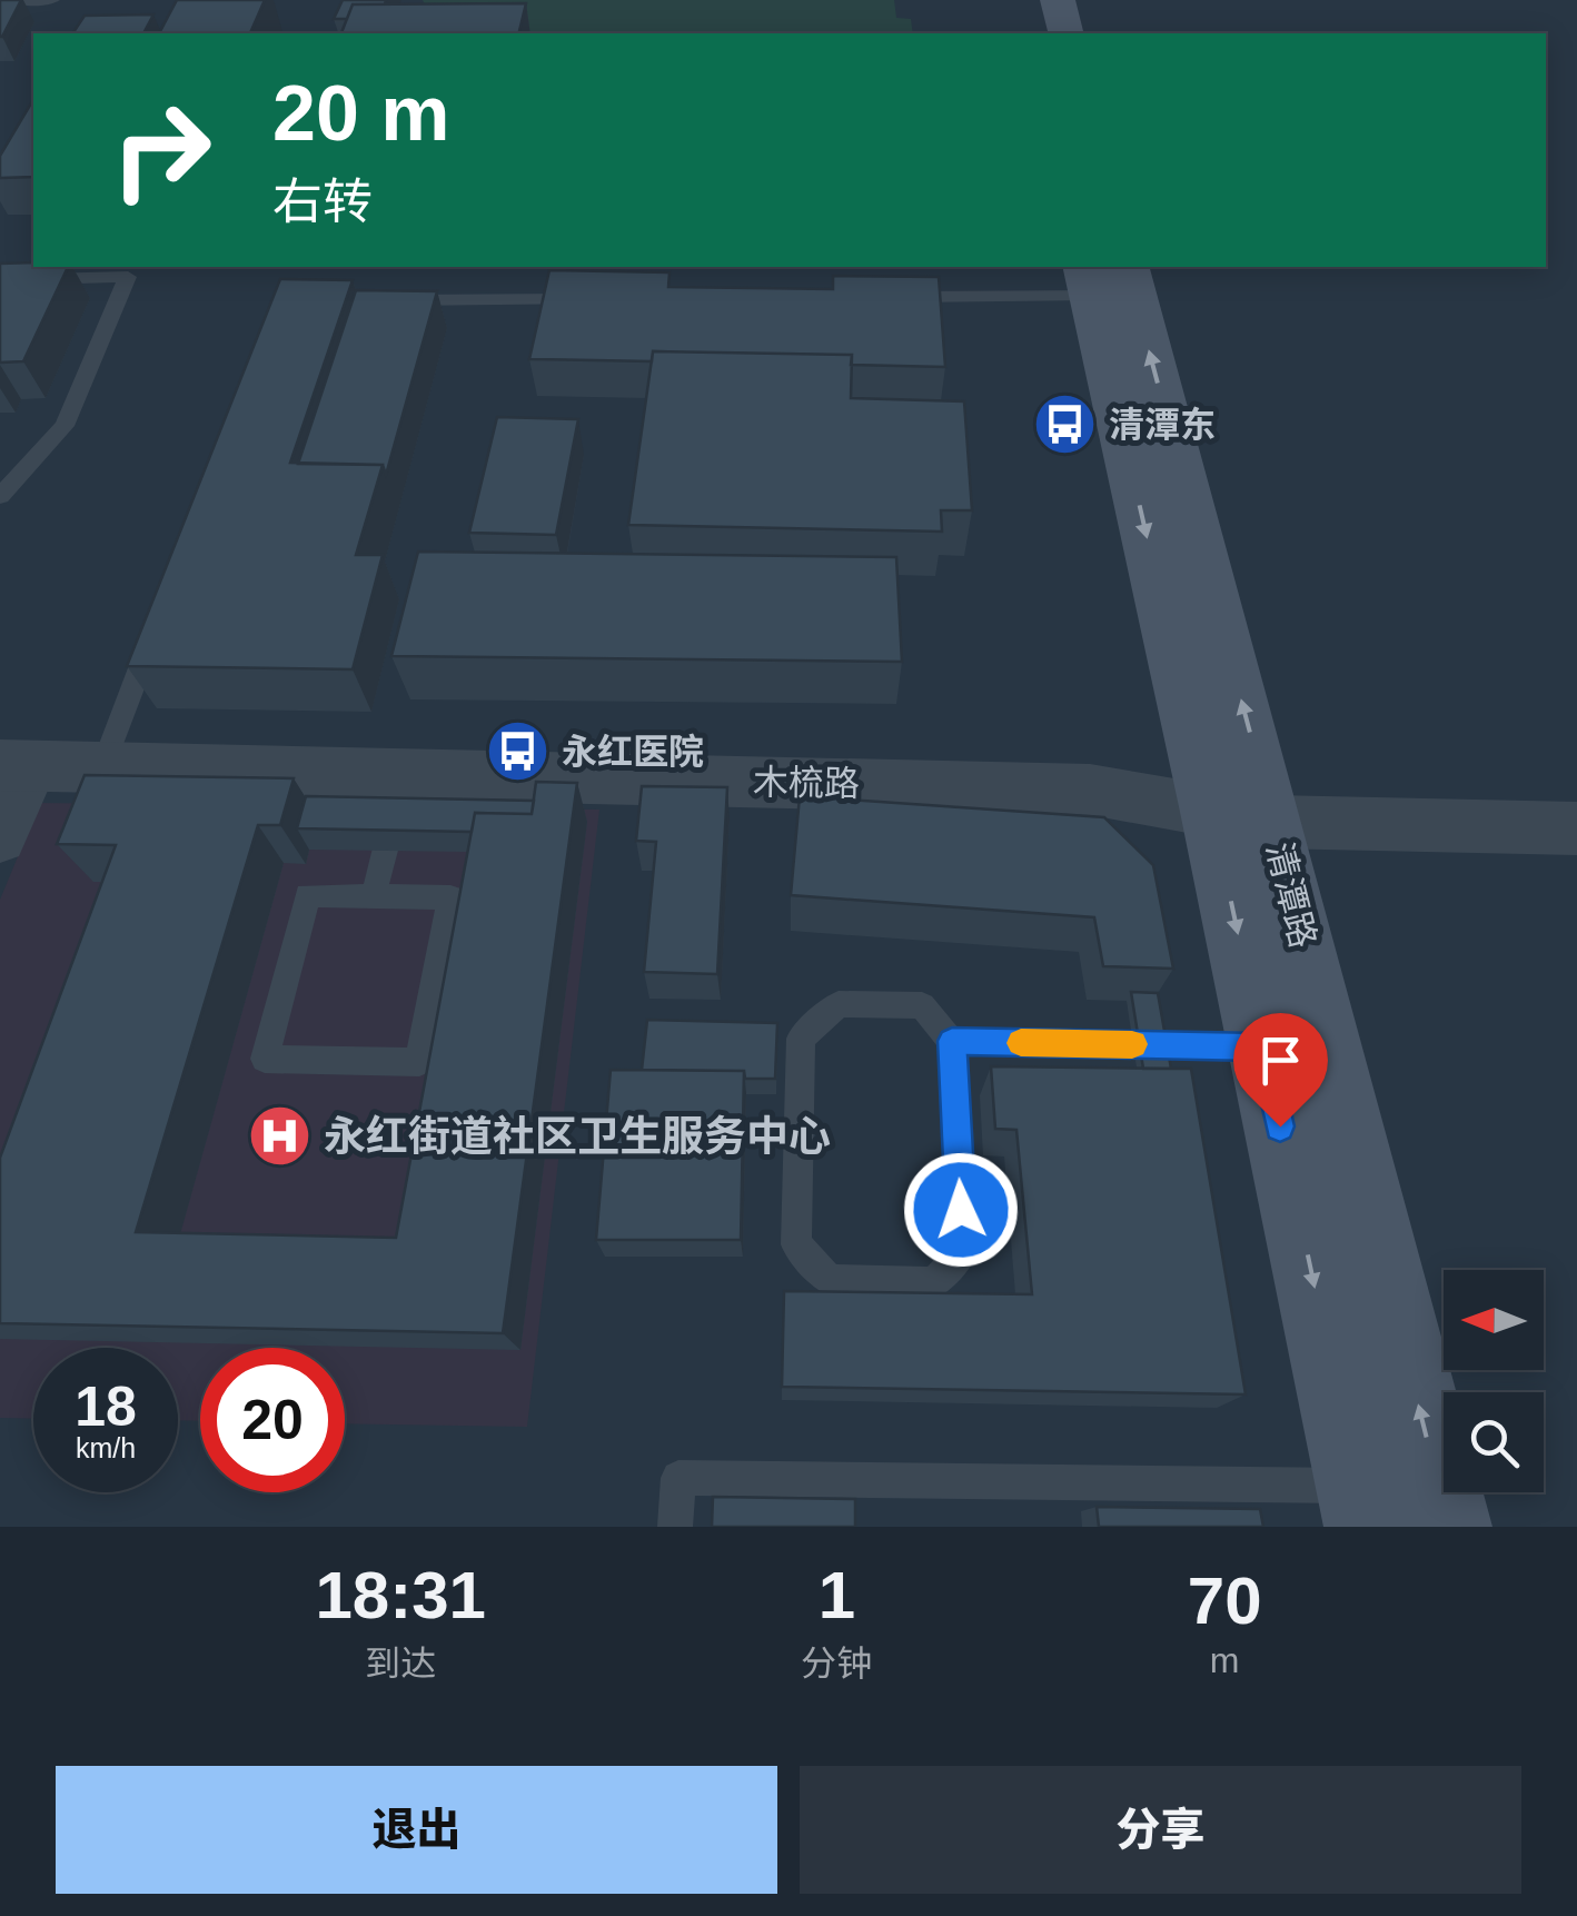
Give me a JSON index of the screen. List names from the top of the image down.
{
  "streets": {
    "main road": ["清潭路"],
    "street": ["木梳路"]
  },
  "crossings": [
    ["木梳路", "清潭路"]
  ],
  "places": {
    "bus stop": ["清潭东", "永红医院"],
    "hospital": ["永红街道社区卫生服务中心"]
  },
  "north": "left",
  "page": {
    "turn": ["20 m", "右转"],
    "speed": "18 km/h",
    "limit": "20",
    "eta": [
      "18:31",
      "到达",
      "1",
      "分钟",
      "70",
      "m"
    ],
    "buttons": ["退出", "分享"]
  }
}
